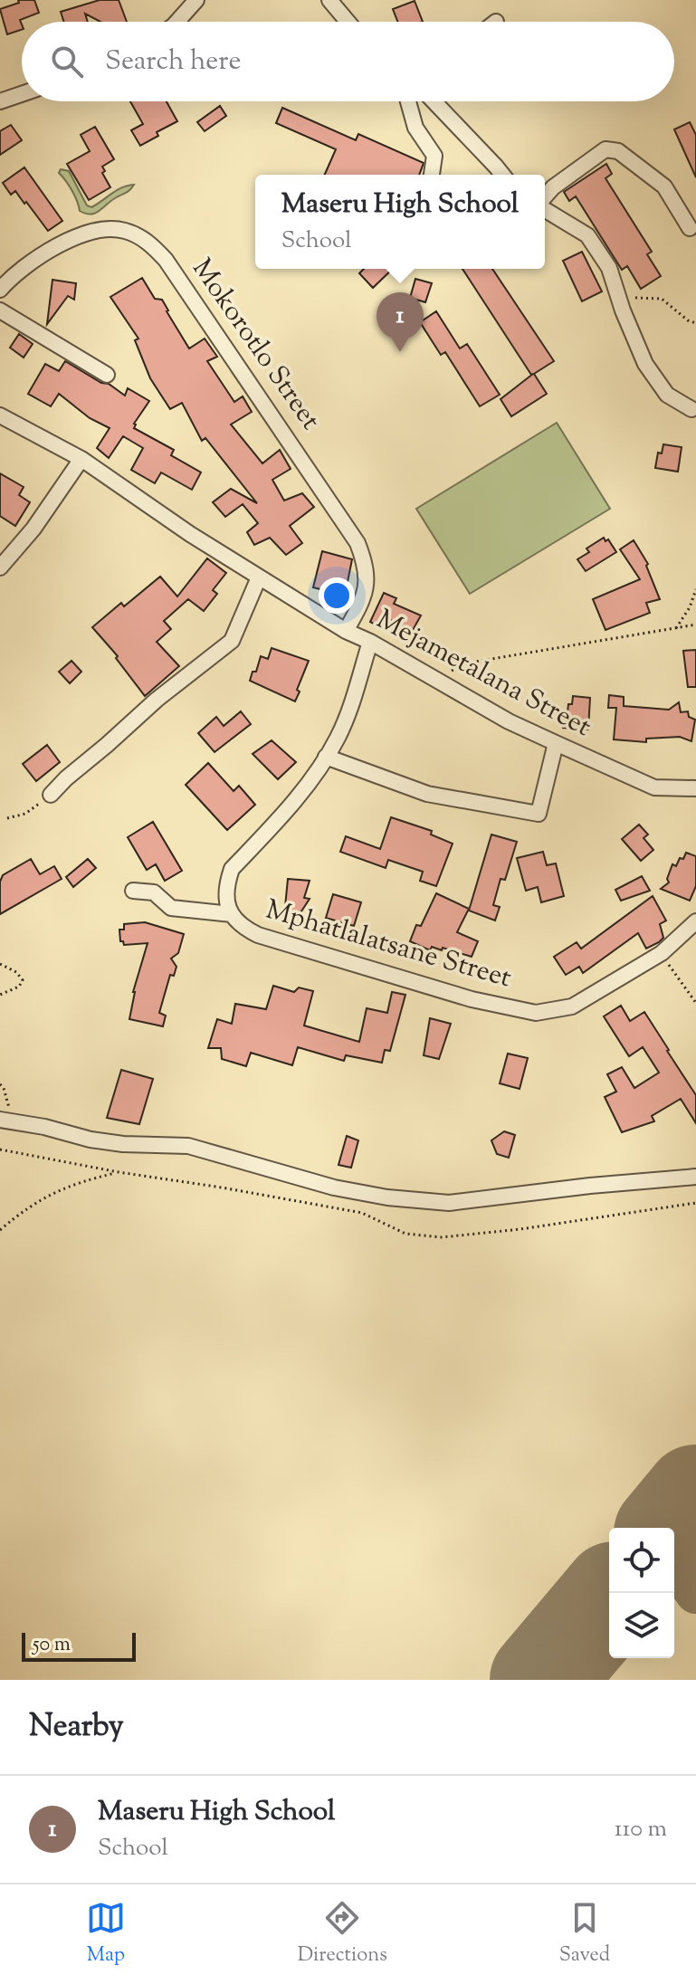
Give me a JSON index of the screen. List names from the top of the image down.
{
  "streets": {
    "street": ["Mokorotlo Street", "Mejametalana Street", "Mphatlalatsane Street"]
  },
  "crossings": [
    ["Mokorotlo Street", "Mejametalana Street"],
    ["Mejametalana Street", "Mphatlalatsane Street"]
  ],
  "scale_bar": "50 m",
  "page": {
    "search": "Search here",
    "popup": ["Maseru High School", "School"],
    "pins": "1",
    "scale": "50 m",
    "heading": "Nearby",
    "list": [
      {
        "mark": "1",
        "name": "Maseru High School",
        "note": "School",
        "value": "110 m"
      }
    ],
    "nav": ["Map", "Directions", "Saved"]
  }
}
